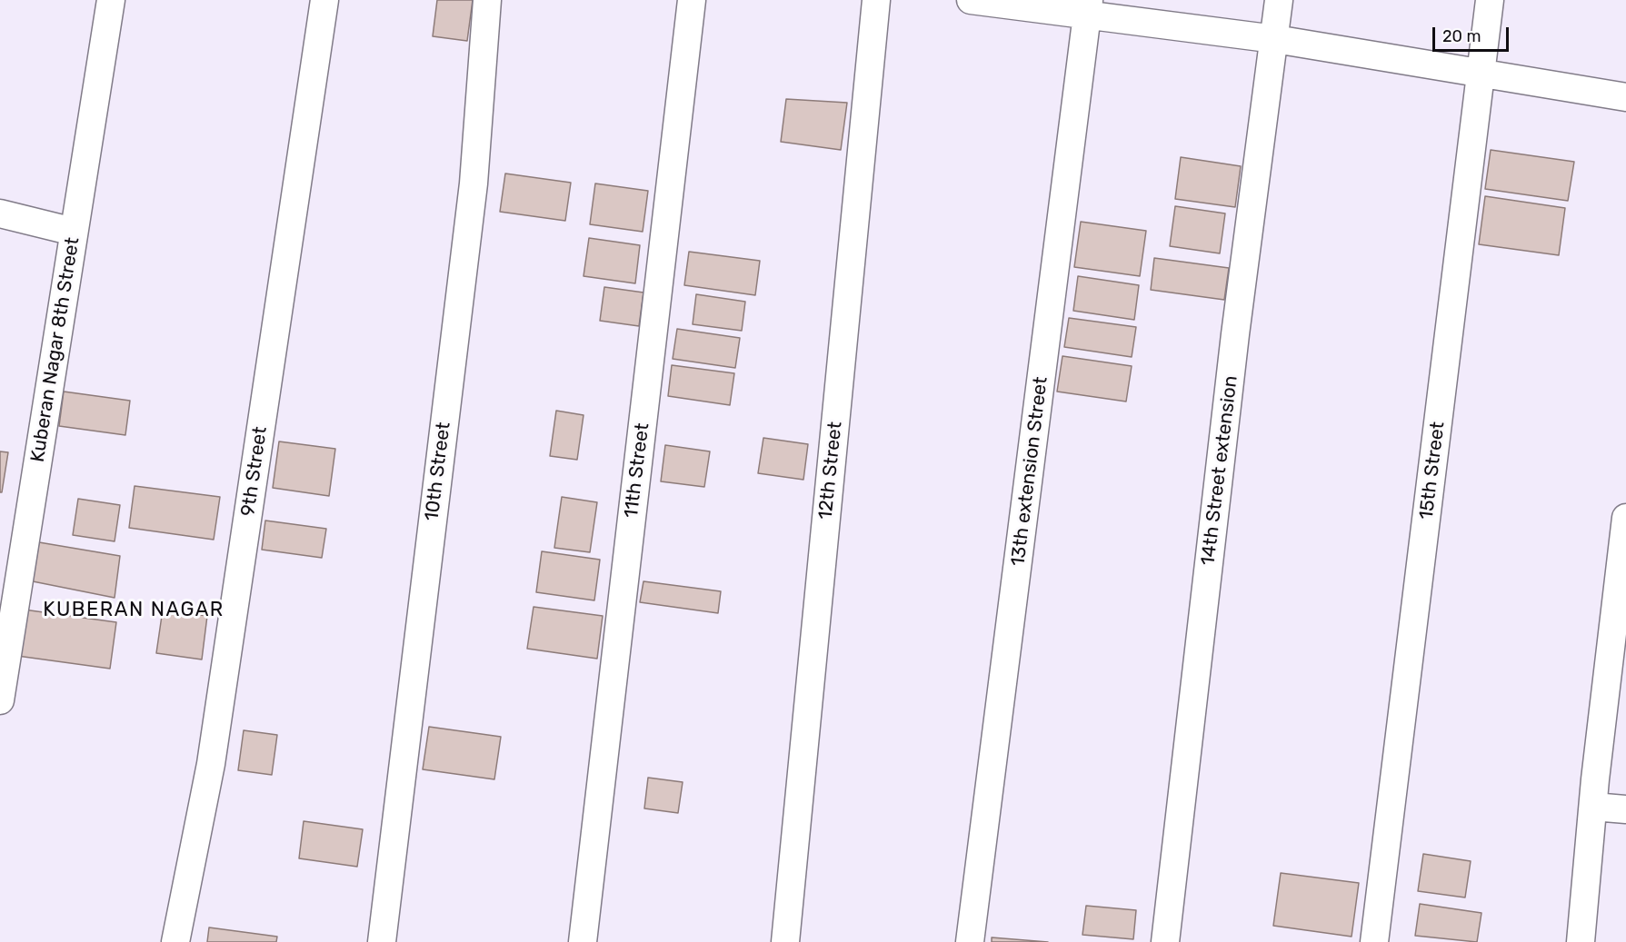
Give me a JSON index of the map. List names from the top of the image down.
{
  "streets": {
    "street": [
      "Kuberan Nagar 8th Street",
      "11th Street",
      "12th Street",
      "14th Street extension",
      "15th Street",
      "9th Street",
      "10th Street",
      "13th extension Street"
    ]
  },
  "districts": ["KUBERAN NAGAR"],
  "scale_bar": "20 m"
}
